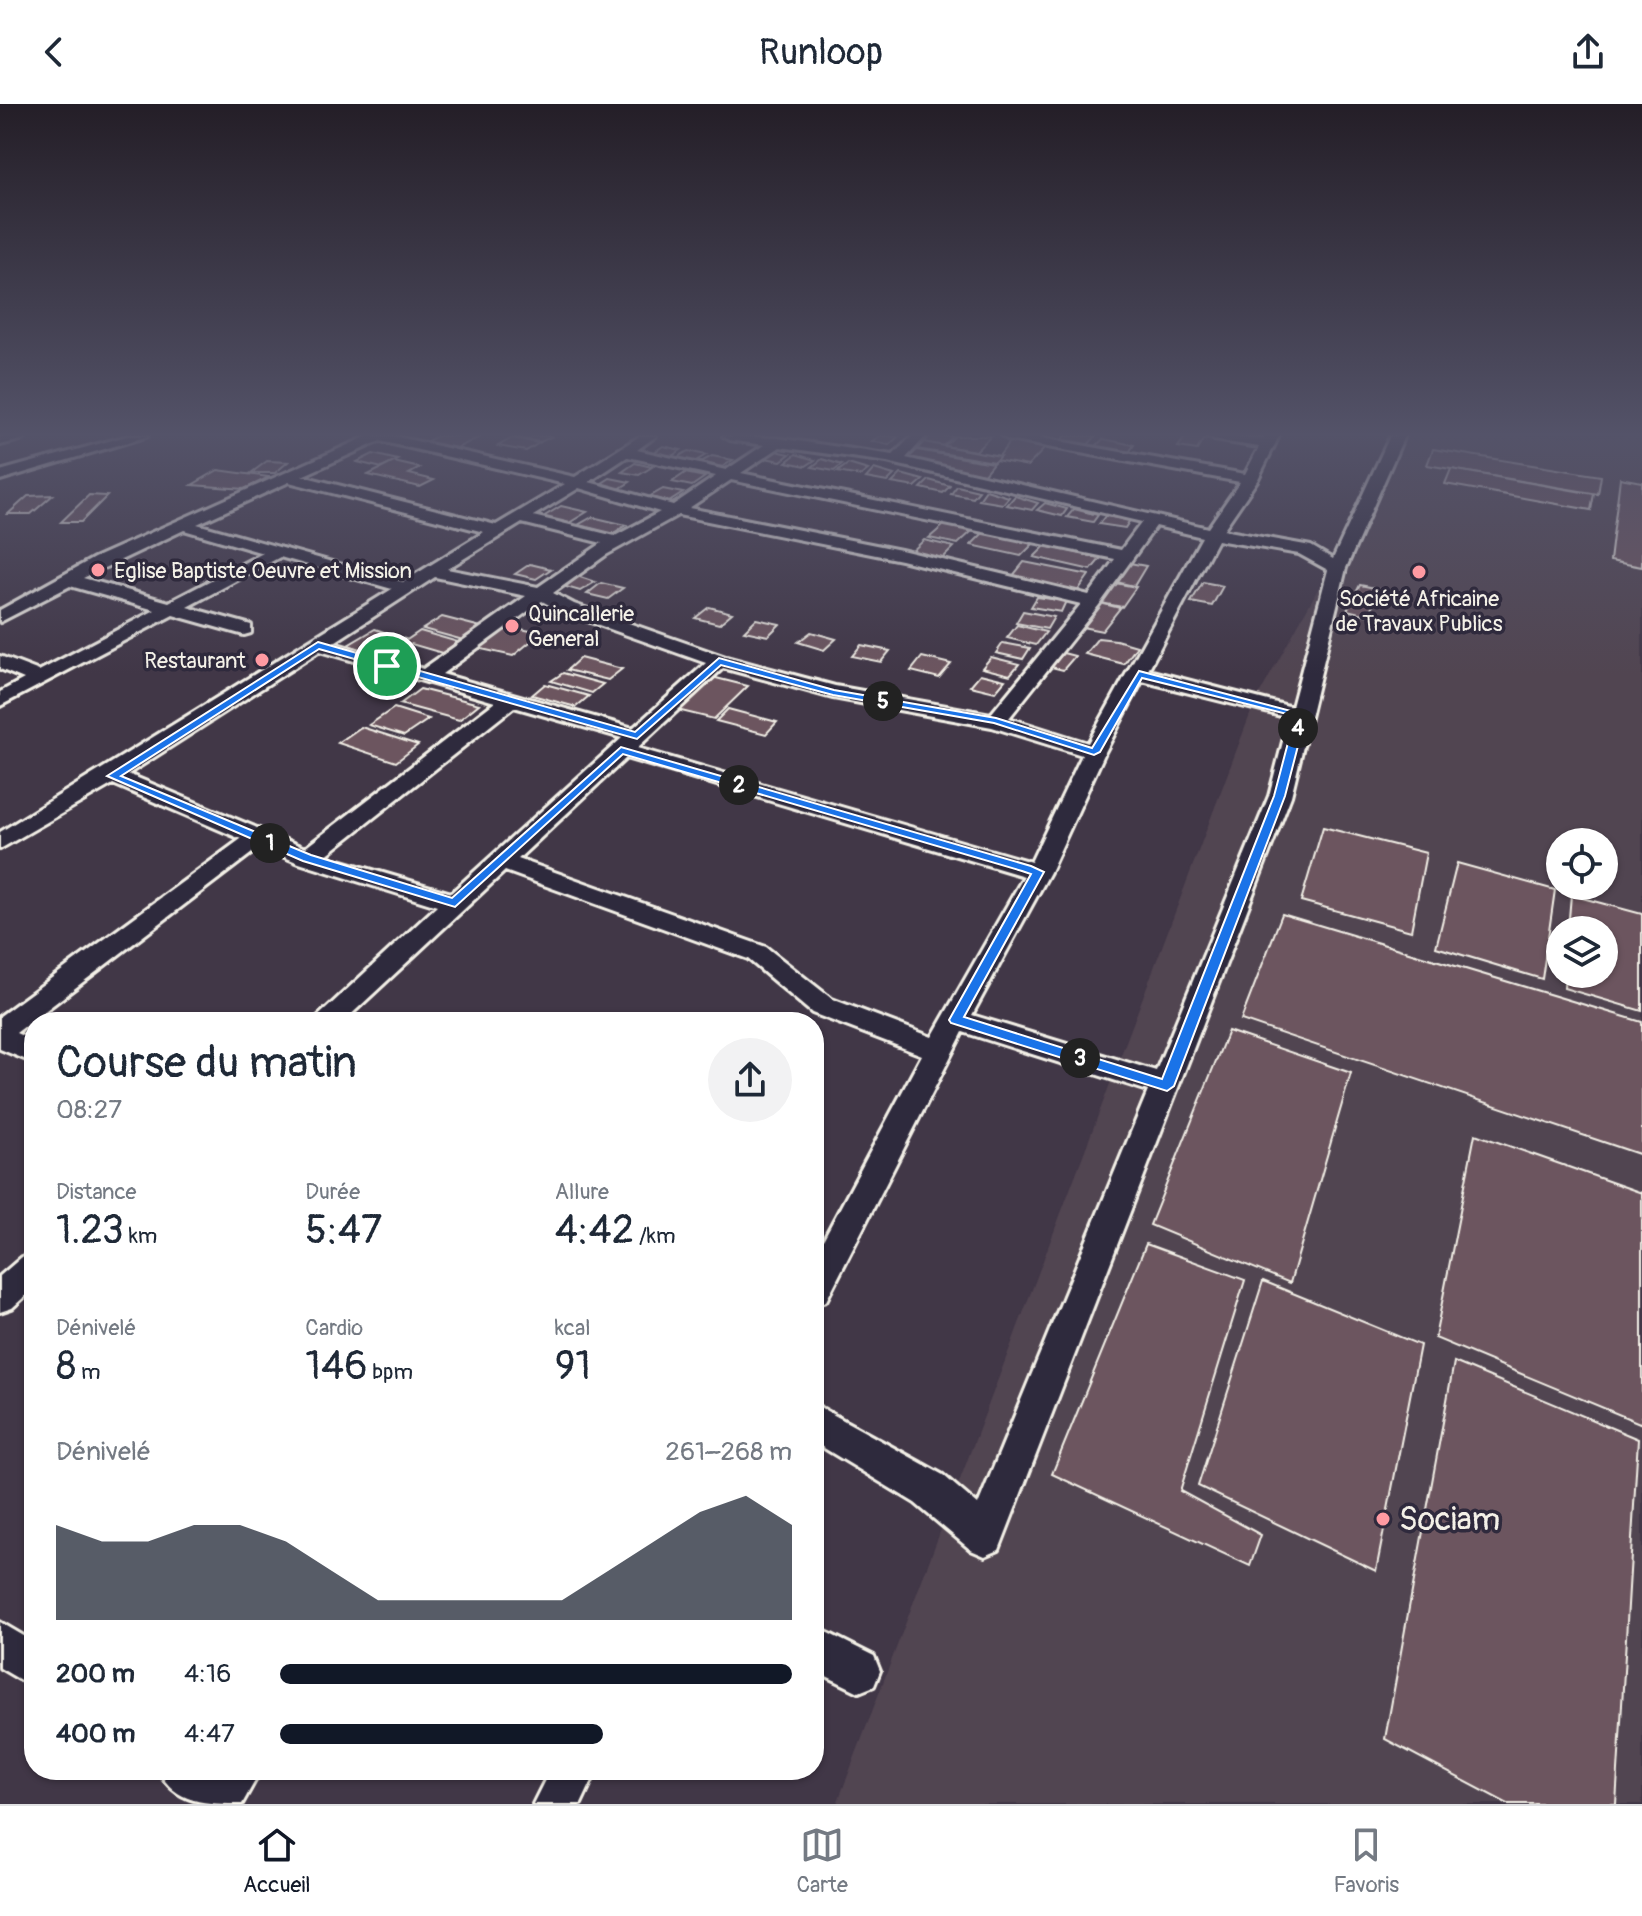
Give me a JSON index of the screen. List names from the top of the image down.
{
  "places": [
    "Eglise Baptiste Oeuvre et Mission",
    "Société Africaine de Travaux Publics",
    "Quincallerie General",
    "Restaurant",
    "Sociam"
  ],
  "page": {
    "header": "Runloop",
    "pins": [
      "5",
      "4",
      "2",
      "1",
      "3"
    ],
    "heading": ["Course du matin", "08:27"],
    "stats": [
      ["Distance", "1.23 km"],
      ["Durée", "5:47"],
      ["Allure", "4:42 /km"],
      ["Dénivelé", "8 m"],
      ["Cardio", "146 bpm"],
      ["kcal", "91"]
    ],
    "chart": ["Dénivelé", "261–268 m"],
    "list": [
      {
        "name": "200 m",
        "note": "4:16"
      },
      {
        "name": "400 m",
        "note": "4:47"
      }
    ],
    "tabs": ["Accueil", "Carte", "Favoris"]
  }
}
